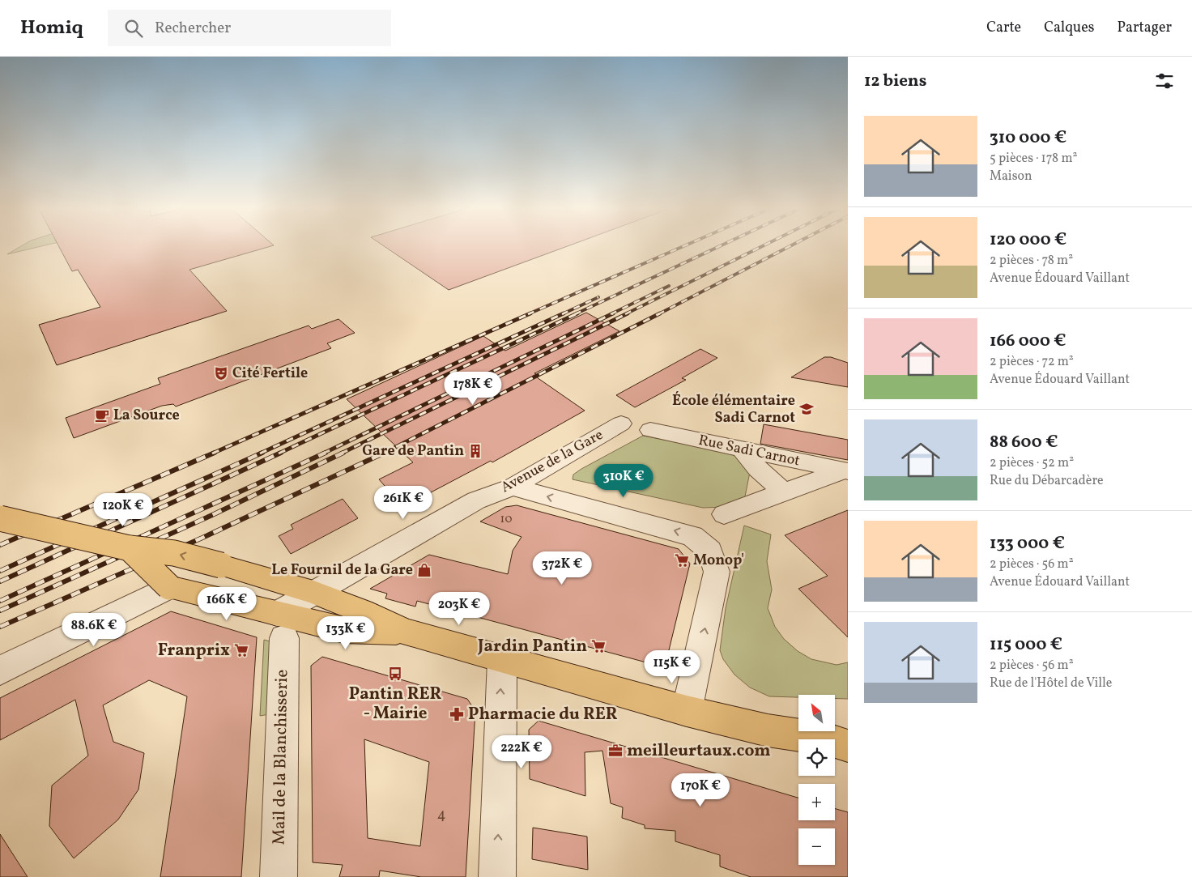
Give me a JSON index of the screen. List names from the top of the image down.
{
  "streets": {
    "street": ["Rue Sadi Carnot", "Avenue de la Gare", "Mail de la Blanchisserie"]
  },
  "crossings": [
    ["Avenue de la Gare", "Mail de la Blanchisserie"]
  ],
  "places": {
    "theatre": ["Cité Fertile"],
    "school or university": ["École élémentaire Sadi Carnot"],
    "cafe": ["La Source"],
    "building": ["Gare de Pantin"],
    "supermarket": ["Monop'", "Jardin Pantin", "Franprix"],
    "shop": ["Le Fournil de la Gare"],
    "bus stop": ["Pantin RER - Mairie"],
    "pharmacy": ["Pharmacie du RER"],
    "office": ["meilleurtaux.com"]
  },
  "house_numbers": ["10", "4"],
  "north": "top left",
  "page": {
    "header": "Homiq",
    "search": "Rechercher",
    "nav": ["Carte", "Calques", "Partager"],
    "heading": "12 biens",
    "list": [
      {
        "name": "310 000 €",
        "note": "5 pièces · 178 m² · Maison"
      },
      {
        "name": "120 000 €",
        "note": "2 pièces · 78 m² · Avenue Édouard Vaillant"
      },
      {
        "name": "166 000 €",
        "note": "2 pièces · 72 m² · Avenue Édouard Vaillant"
      },
      {
        "name": "88 600 €",
        "note": "2 pièces · 52 m² · Rue du Débarcadère"
      },
      {
        "name": "133 000 €",
        "note": "2 pièces · 56 m² · Avenue Édouard Vaillant"
      },
      {
        "name": "115 000 €",
        "note": "2 pièces · 56 m² · Rue de l'Hôtel de Ville"
      }
    ],
    "price": [
      "178K €",
      "310K €",
      "261K €",
      "120K €",
      "372K €",
      "166K €",
      "203K €",
      "88.6K €",
      "133K €",
      "115K €",
      "222K €",
      "170K €"
    ],
    "map_buttons": ["+", "−"]
  }
}
